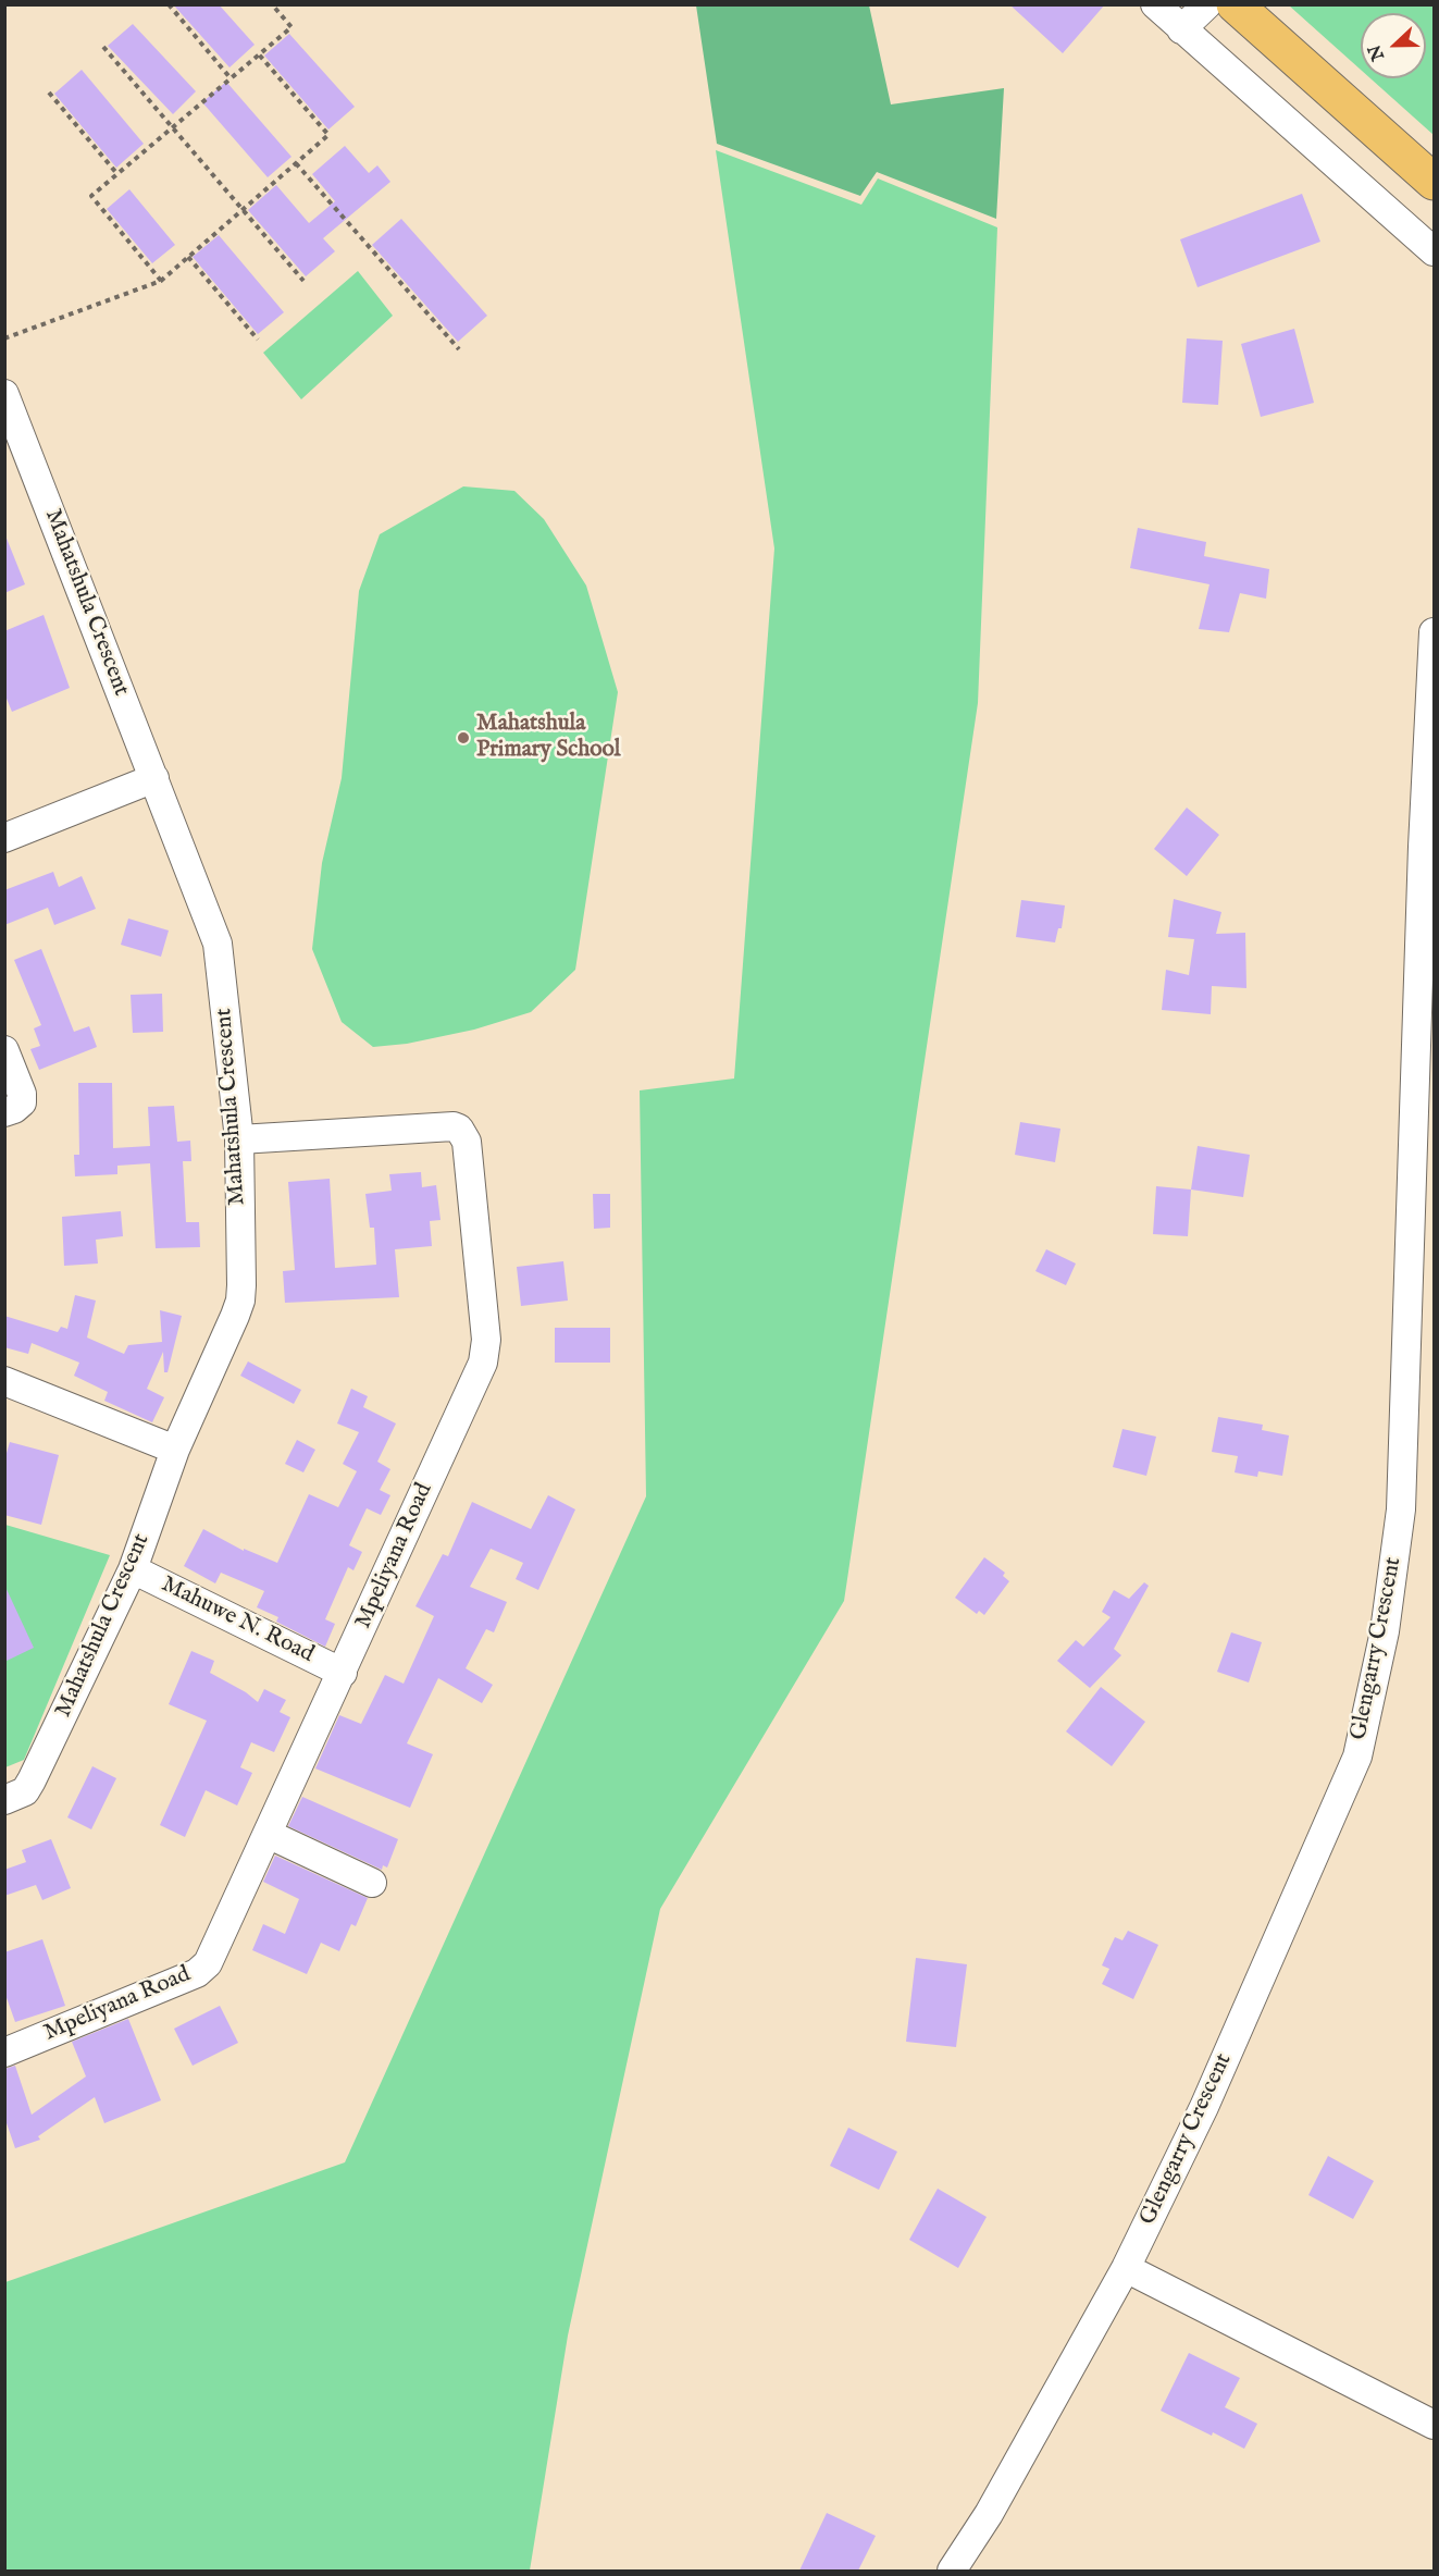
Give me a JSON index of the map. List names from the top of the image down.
{
  "streets": {
    "street": [
      "Mahatshula Crescent",
      "Mpeliyana Road",
      "Mahuwe N. Road",
      "Glengarry Crescent"
    ]
  },
  "crossings": [
    ["Mahatshula Crescent", "Mpeliyana Road"],
    ["Mahatshula Crescent", "Mahuwe N. Road"],
    ["Mpeliyana Road", "Mahuwe N. Road"]
  ],
  "places": ["Mahatshula Primary School"],
  "north": "left"
}
